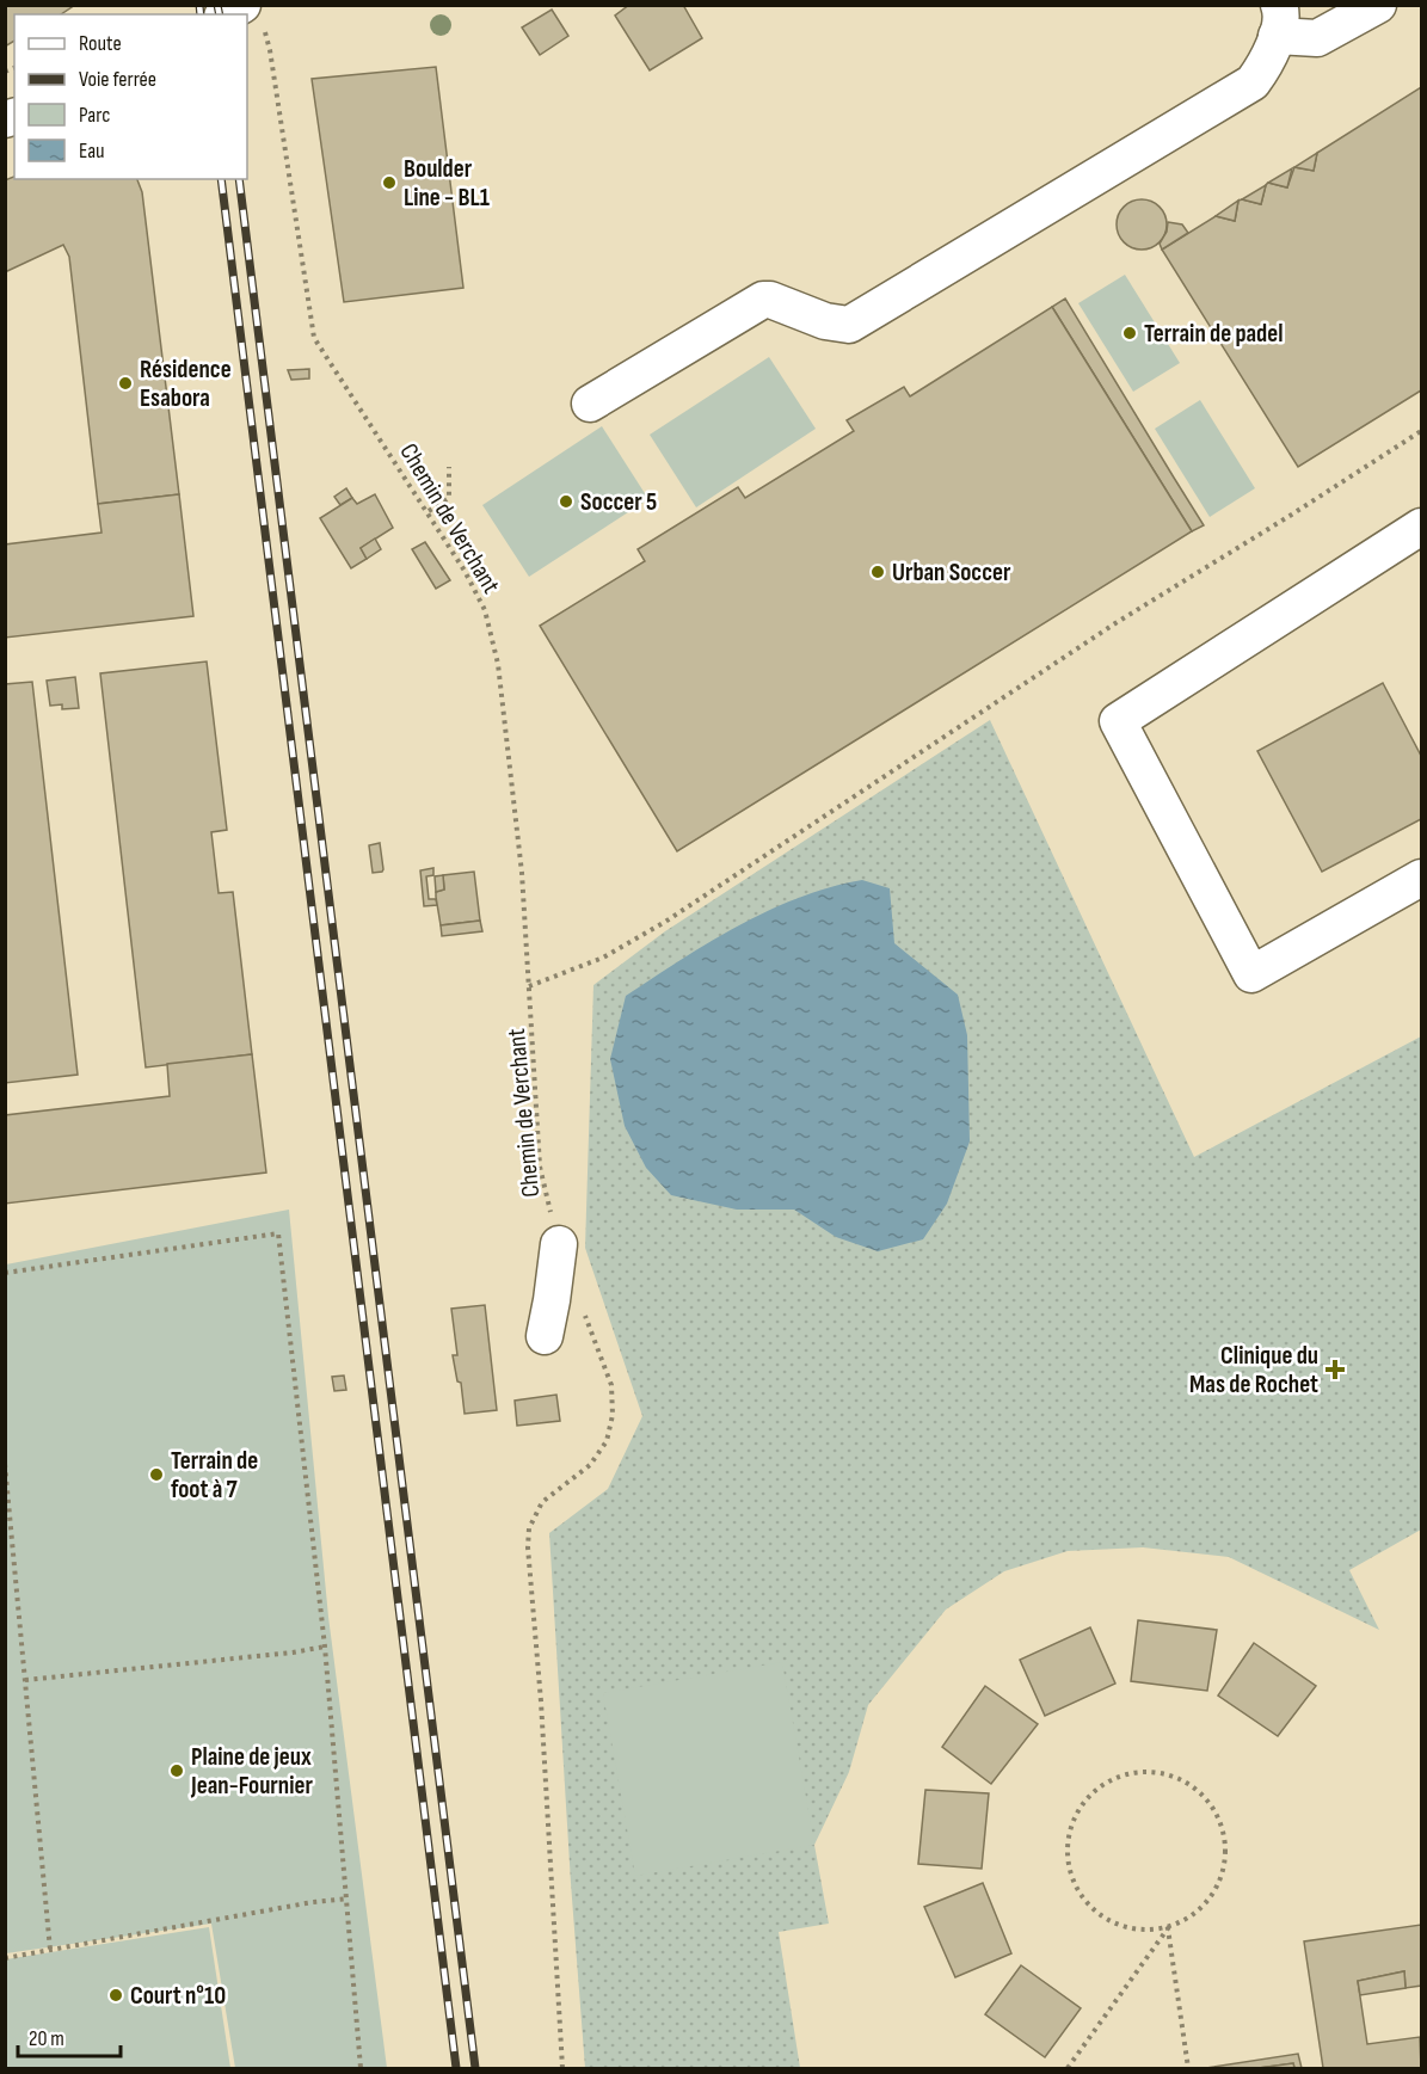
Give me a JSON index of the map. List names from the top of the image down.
{
  "streets": {
    "path": ["Chemin de Verchant"]
  },
  "places": {
    "other": [
      "Boulder Line - BL1",
      "Terrain de padel",
      "Résidence Esabora",
      "Soccer 5",
      "Urban Soccer",
      "Terrain de foot à 7",
      "Plaine de jeux Jean-Fournier",
      "Court n°10"
    ],
    "health": ["Clinique du Mas de Rochet"]
  },
  "legend": [
    "Route",
    "Voie ferrée",
    "Parc",
    "Eau"
  ],
  "scale_bar": "20 m"
}
